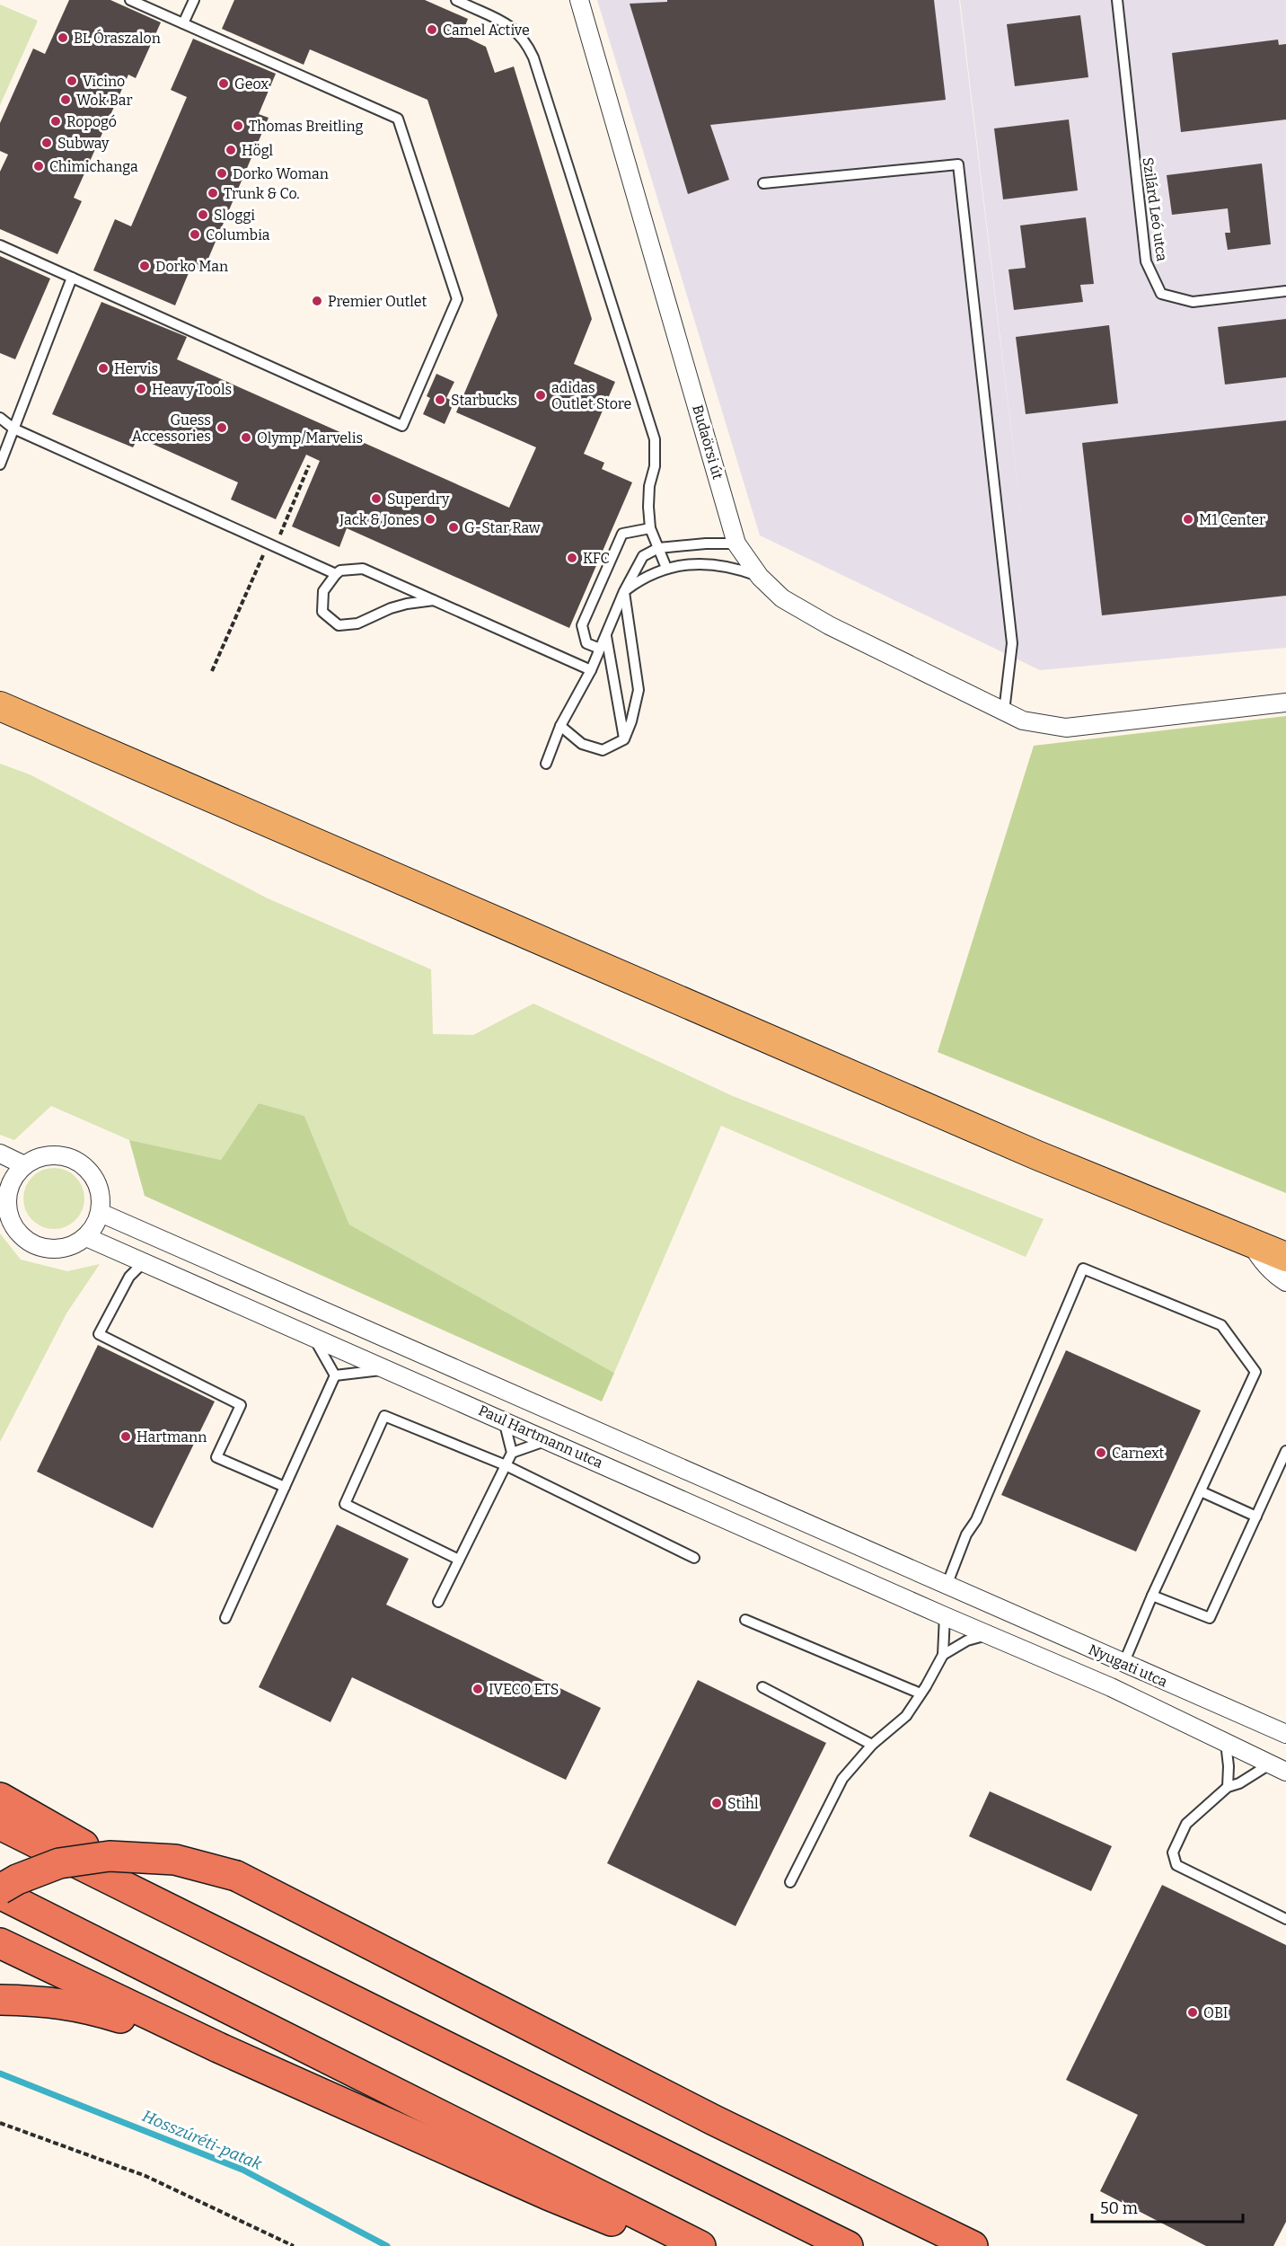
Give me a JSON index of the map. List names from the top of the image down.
{
  "streets": {
    "street": ["Budaörsi út", "Paul Hartmann utca", "Nyugati utca"],
    "lane": ["Szilárd Leó utca"]
  },
  "crossings": [
    ["Paul Hartmann utca", "Nyugati utca"]
  ],
  "water": ["Hosszúréti-patak"],
  "places": [
    "Camel Active",
    "BL Óraszalon",
    "Vicino",
    "Geox",
    "Wok Bar",
    "Ropogó",
    "Thomas Breitling",
    "Subway",
    "Högl",
    "Chimichanga",
    "Dorko Woman",
    "Trunk & Co.",
    "Sloggi",
    "Columbia",
    "Dorko Man",
    "Premier Outlet",
    "Hervis",
    "Heavy Tools",
    "adidas Outlet Store",
    "Starbucks",
    "Guess Accessories",
    "Olymp/Marvelis",
    "Superdry",
    "Jack & Jones",
    "M1 Center",
    "G-Star Raw",
    "KFC",
    "Hartmann",
    "Carnext",
    "IVECO ETS",
    "Stihl",
    "OBI"
  ],
  "scale_bar": "50 m"
}
